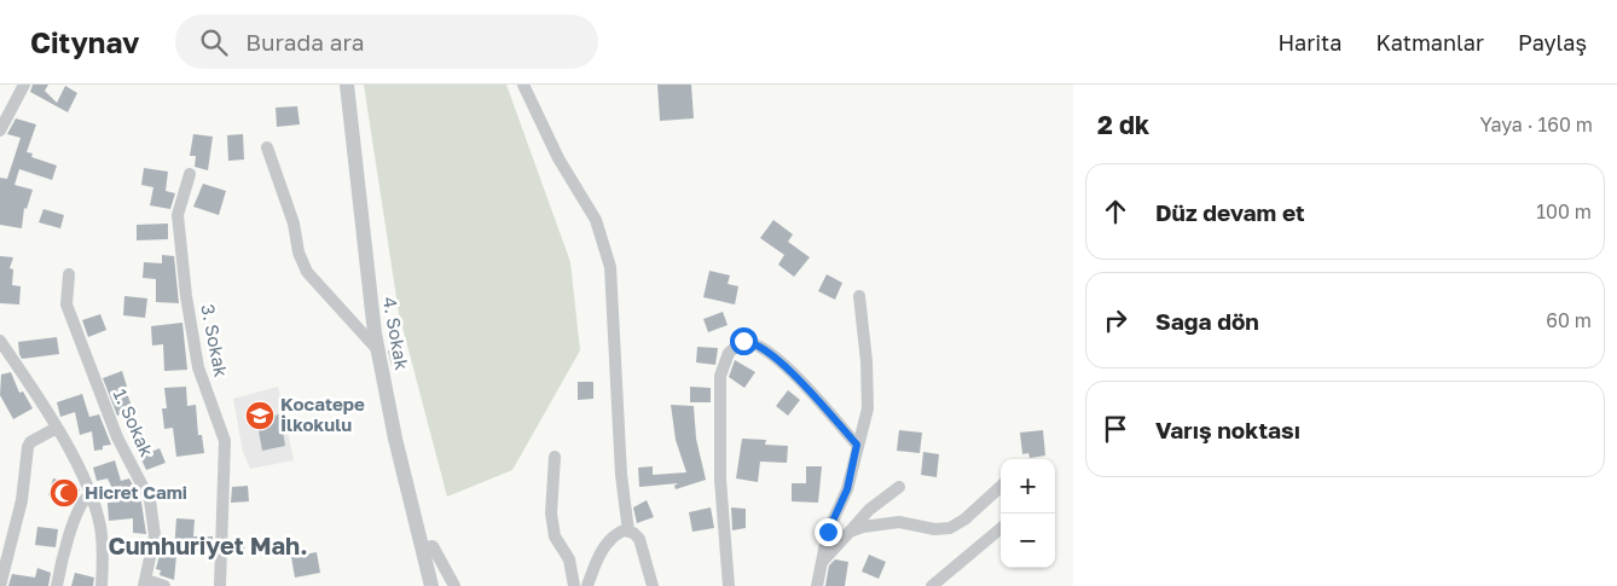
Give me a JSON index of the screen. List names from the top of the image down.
{
  "streets": {
    "street": ["4. Sokak", "3. Sokak", "1. Sokak"]
  },
  "districts": ["Cumhuriyet Mah."],
  "places": {
    "school or university": ["Kocatepe İlkokulu"],
    "mosque": ["Hicret Cami"]
  },
  "page": {
    "header": "Citynav",
    "search": "Burada ara",
    "nav": ["Harita", "Katmanlar", "Paylaş"],
    "heading": ["2 dk", "Yaya · 160 m"],
    "list": [
      ["Düz devam et", "100 m"],
      ["Sağa dön", "60 m"],
      "Varış noktası"
    ],
    "map_buttons": ["+", "−"]
  }
}
